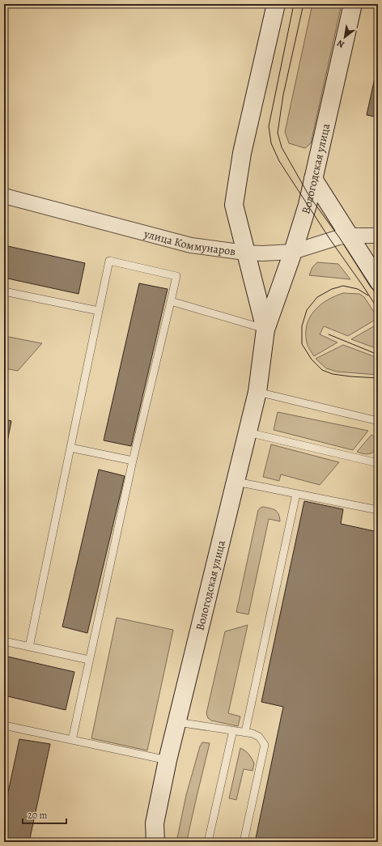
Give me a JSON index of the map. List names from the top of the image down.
{
  "streets": {
    "main road": ["Вологодская улица"],
    "street": ["улица Коммунаров"]
  },
  "crossings": [
    ["Вологодская улица", "улица Коммунаров"]
  ],
  "scale_bar": "20 m",
  "north": "bottom left"
}
